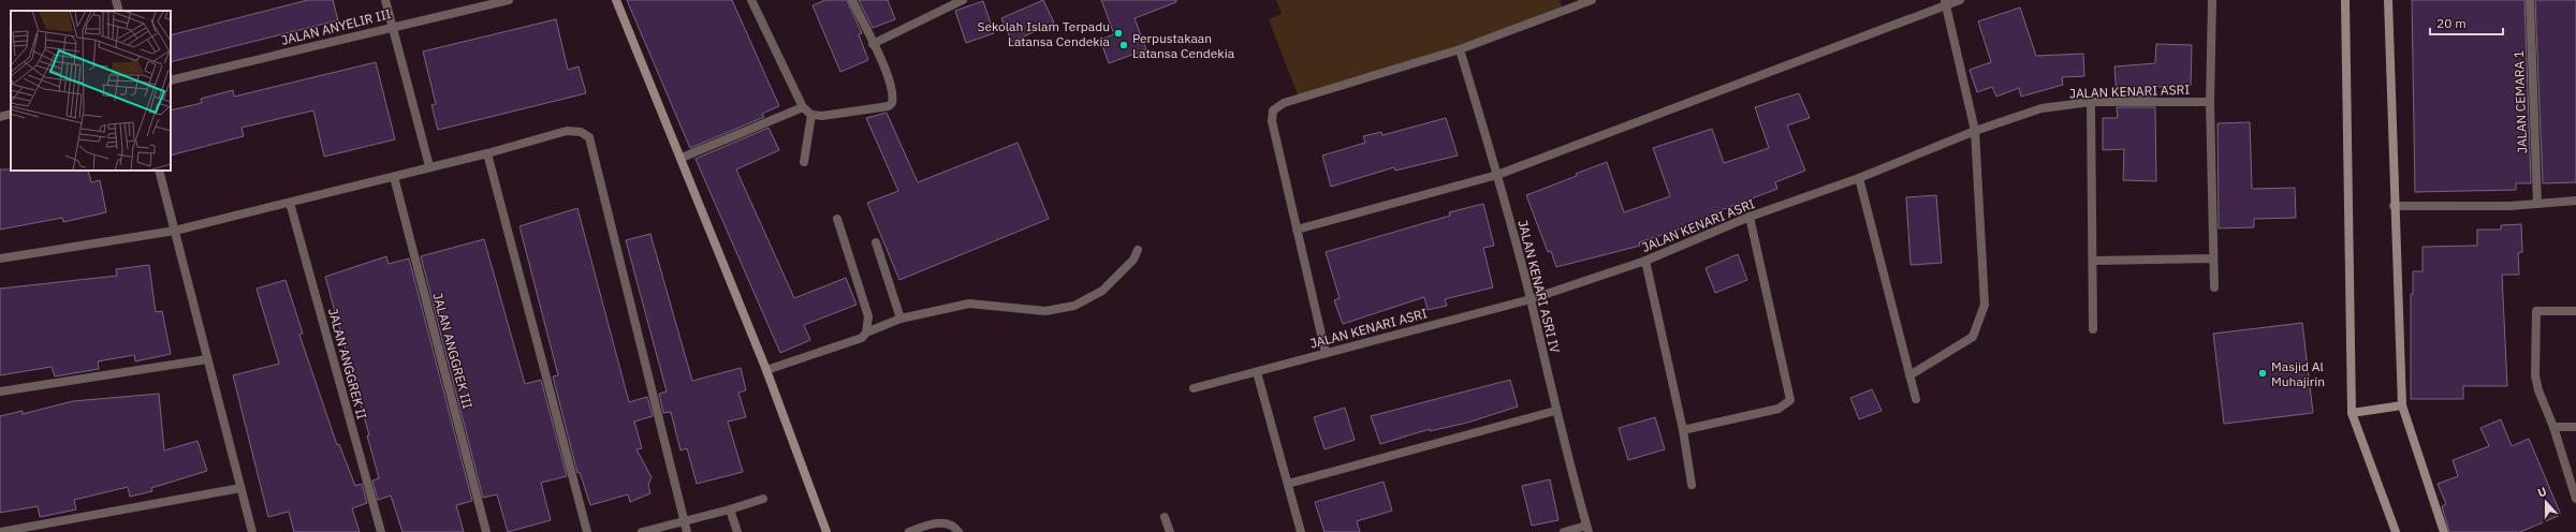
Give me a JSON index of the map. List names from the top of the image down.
{
  "streets": {
    "street": [
      "JALAN ANYELIR III",
      "JALAN KENARI ASRI",
      "JALAN CEMARA 1",
      "JALAN KENARI ASRI IV",
      "JALAN ANGGREK III",
      "JALAN ANGGREK II"
    ]
  },
  "crossings": [
    ["JALAN KENARI ASRI", "JALAN KENARI ASRI IV"]
  ],
  "places": ["Sekolah Islam Terpadu Latansa Cendekia", "Perpustakaan Latansa Cendekia", "Masjid Al Muhajirin"],
  "scale_bar": "20 m",
  "north": "top"
}
